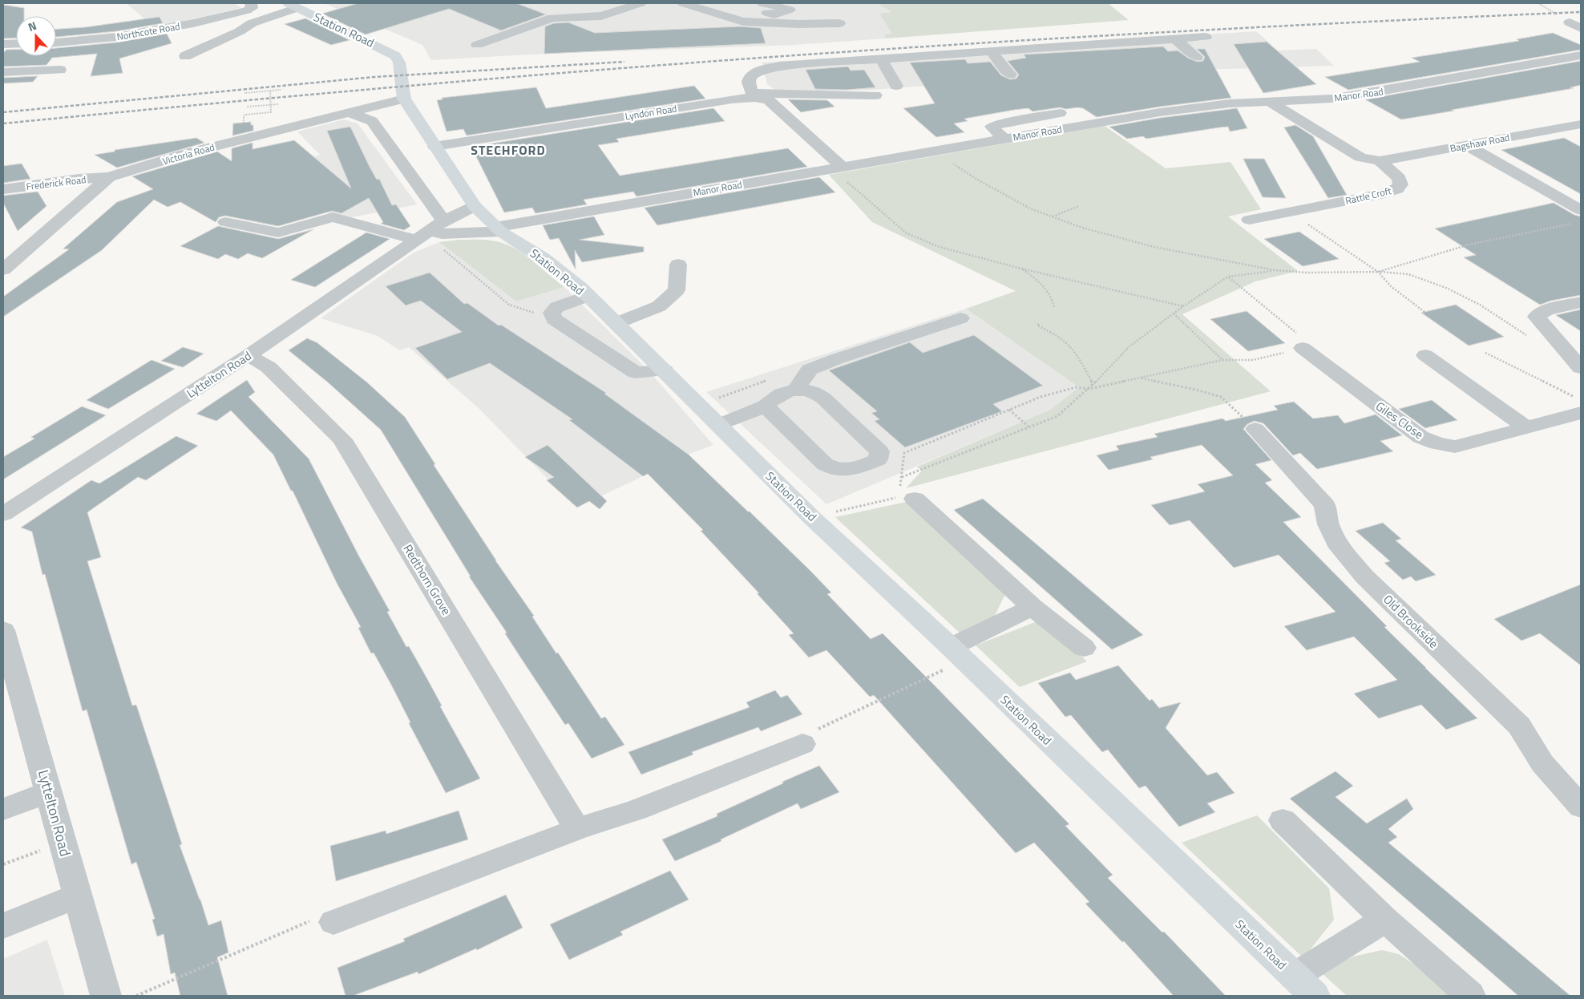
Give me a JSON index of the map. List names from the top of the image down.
{
  "streets": {
    "main road": ["Station Road"],
    "street": [
      "Northcote Road",
      "Manor Road",
      "Lyndon Road",
      "Bagshaw Road",
      "Victoria Road",
      "Frederick Road",
      "Rattle Croft",
      "Lyttelton Road",
      "Giles Close",
      "Redthorn Grove",
      "Old Brookside"
    ]
  },
  "crossings": [
    ["Station Road", "Manor Road"],
    ["Station Road", "Lyndon Road"],
    ["Station Road", "Victoria Road"],
    ["Station Road", "Lyttelton Road"],
    ["Manor Road", "Lyndon Road"],
    ["Manor Road", "Rattle Croft"],
    ["Bagshaw Road", "Rattle Croft"],
    ["Victoria Road", "Frederick Road"],
    ["Lyttelton Road", "Redthorn Grove"]
  ],
  "districts": ["STECHFORD"],
  "north": "top"
}
